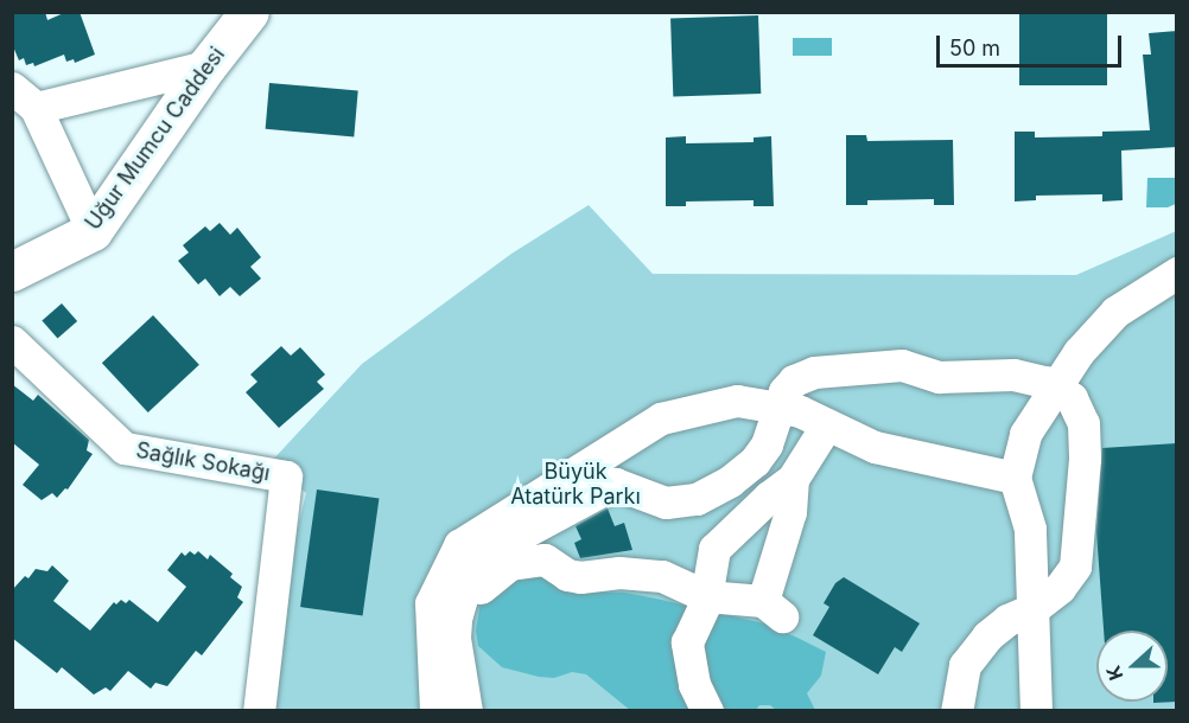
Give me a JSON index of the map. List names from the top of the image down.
{
  "streets": {
    "main road": ["Uğur Mumcu Caddesi"],
    "street": ["Sağlık Sokağı"]
  },
  "parks": ["Büyük Atatürk Parkı"],
  "scale_bar": "50 m",
  "north": "left"
}
